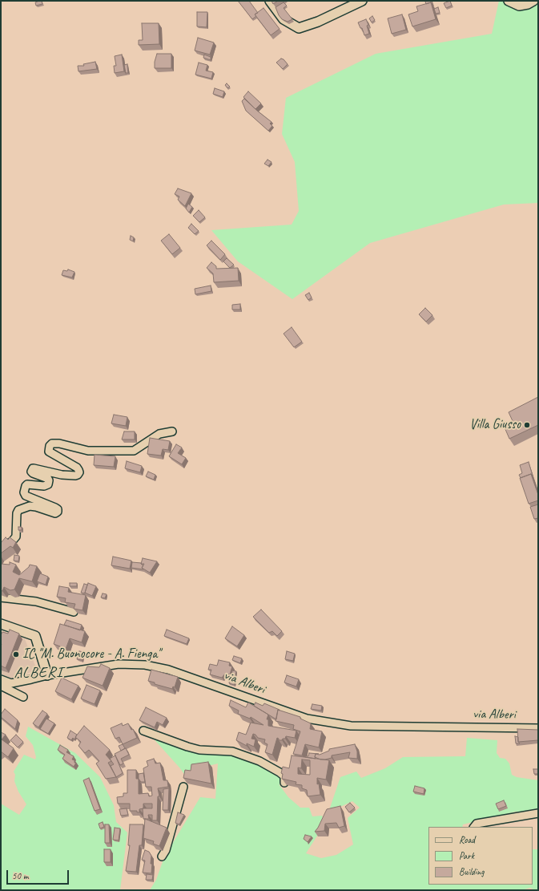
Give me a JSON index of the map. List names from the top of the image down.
{
  "streets": {
    "street": ["via Alberi"]
  },
  "districts": ["ALBERI"],
  "places": ["Villa Giusso", "IC \"M. Buonocore - A. Fienga\""],
  "legend": ["Road", "Park", "Building"],
  "scale_bar": "50 m"
}
